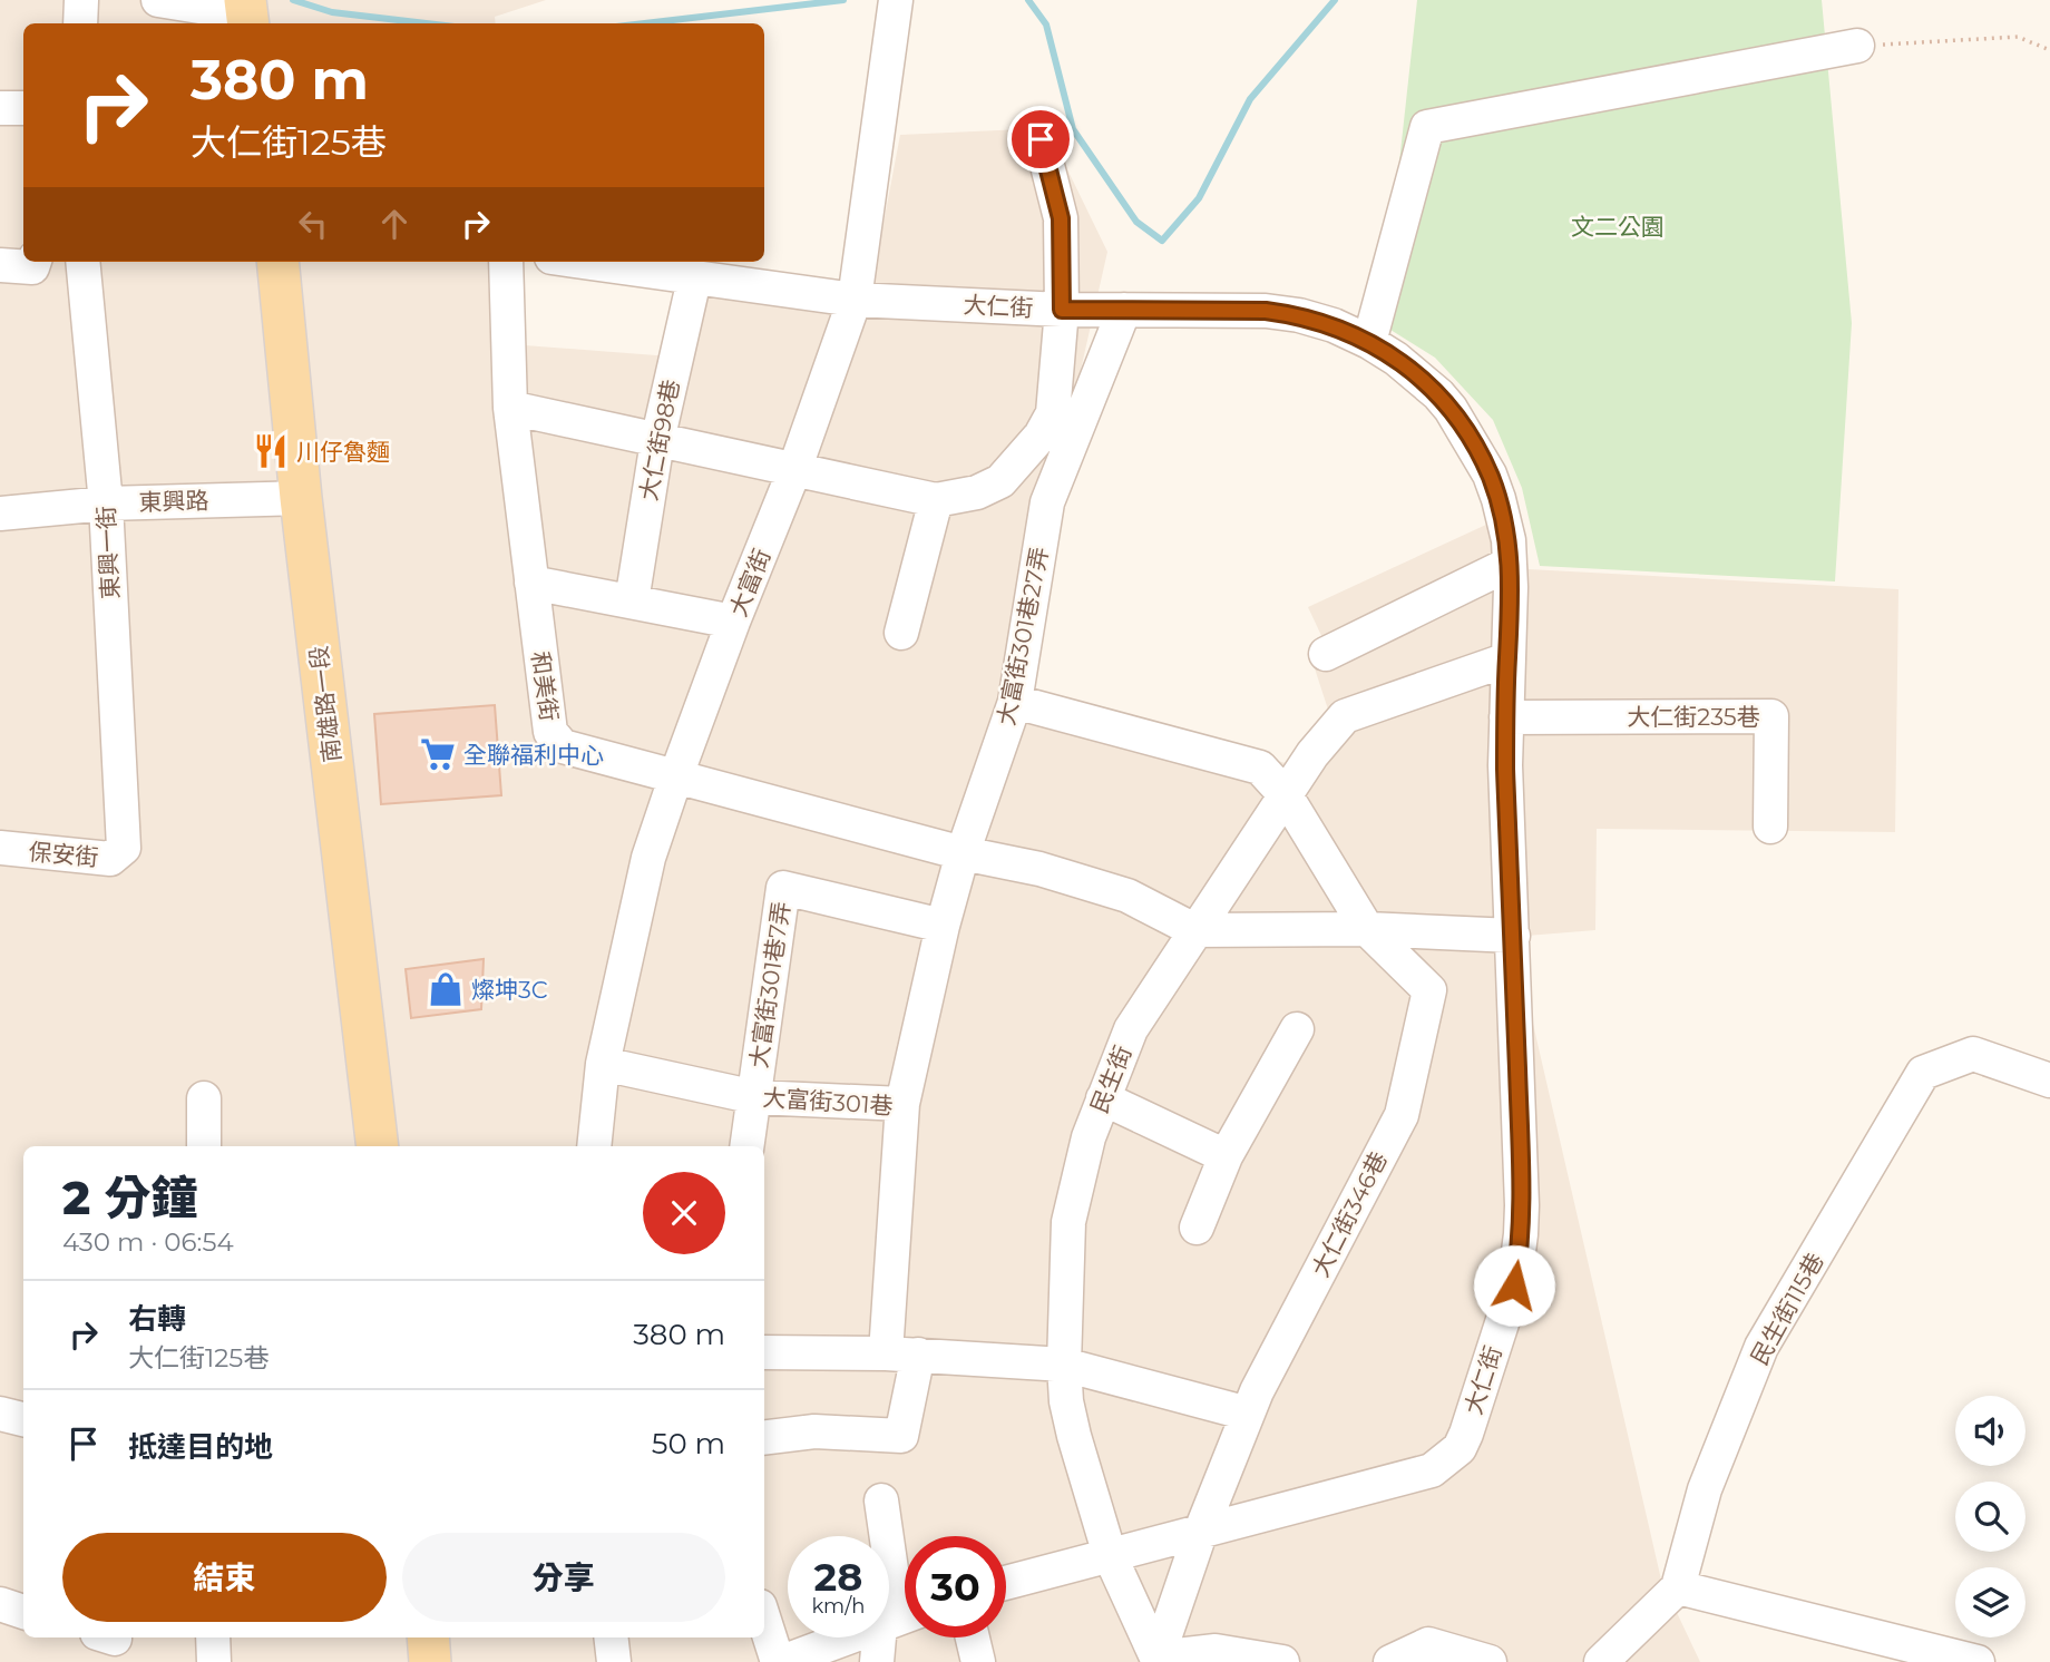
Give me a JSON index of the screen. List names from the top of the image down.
{
  "streets": {
    "main road": ["南雄路一段"],
    "street": [
      "大仁街",
      "大仁街98巷",
      "東興路",
      "東興一街",
      "大富街",
      "大富街301巷27弄",
      "和美街",
      "大仁街235巷",
      "保安街",
      "大富街301巷7弄",
      "民生街",
      "大富街301巷",
      "大仁街346巷",
      "民生街115巷"
    ]
  },
  "crossings": [
    ["大仁街", "大仁街98巷"],
    ["大仁街", "大富街"],
    ["大仁街", "大富街301巷27弄"],
    ["大仁街", "大仁街235巷"],
    ["大仁街", "民生街"],
    ["大仁街", "大仁街346巷"],
    ["東興路", "東興一街"],
    ["東興路", "南雄路一段"],
    ["東興一街", "保安街"],
    ["大富街", "和美街"],
    ["大富街", "大富街301巷"],
    ["大富街301巷27弄", "和美街"],
    ["大富街301巷27弄", "大富街301巷7弄"],
    ["大富街301巷27弄", "大富街301巷"],
    ["大富街301巷27弄", "大仁街346巷"],
    ["和美街", "民生街"],
    ["大富街301巷7弄", "大富街301巷"],
    ["民生街", "大仁街346巷"]
  ],
  "parks": ["文二公園"],
  "places": {
    "restaurant": ["川仔魯麵"],
    "supermarket": ["全聯福利中心"],
    "shop": ["燦坤3C"]
  },
  "page": {
    "turn": ["380 m", "大仁街125巷"],
    "heading": ["2 分鐘", "430 m · 06:54"],
    "list": [
      {
        "name": "右轉",
        "note": "大仁街125巷",
        "value": "380 m"
      },
      {
        "name": "抵達目的地",
        "value": "50 m"
      }
    ],
    "buttons": ["結束", "分享"],
    "speed": "28 km/h",
    "limit": "30"
  }
}
